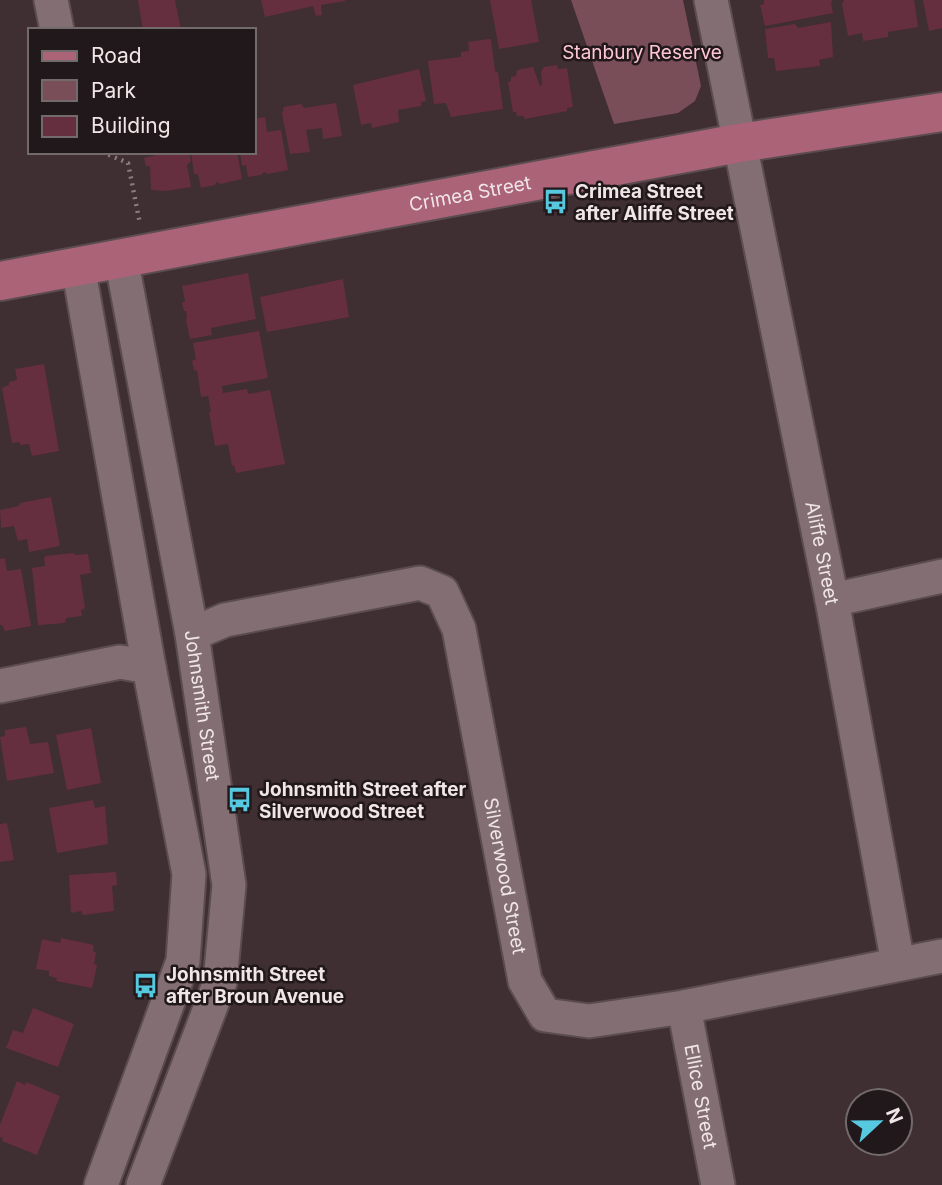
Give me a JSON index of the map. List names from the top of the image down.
{
  "streets": {
    "main road": ["Crimea Street"],
    "street": [
      "Aliffe Street",
      "Johnsmith Street",
      "Silverwood Street",
      "Ellice Street"
    ]
  },
  "crossings": [
    ["Crimea Street", "Aliffe Street"],
    ["Crimea Street", "Johnsmith Street"],
    ["Aliffe Street", "Silverwood Street"],
    ["Johnsmith Street", "Silverwood Street"],
    ["Silverwood Street", "Ellice Street"]
  ],
  "parks": ["Stanbury Reserve"],
  "places": {
    "bus stop": ["Crimea Street after Aliffe Street", "Johnsmith Street after Silverwood Street", "Johnsmith Street after Broun Avenue"]
  },
  "legend": ["Road", "Park", "Building"],
  "north": "right"
}
